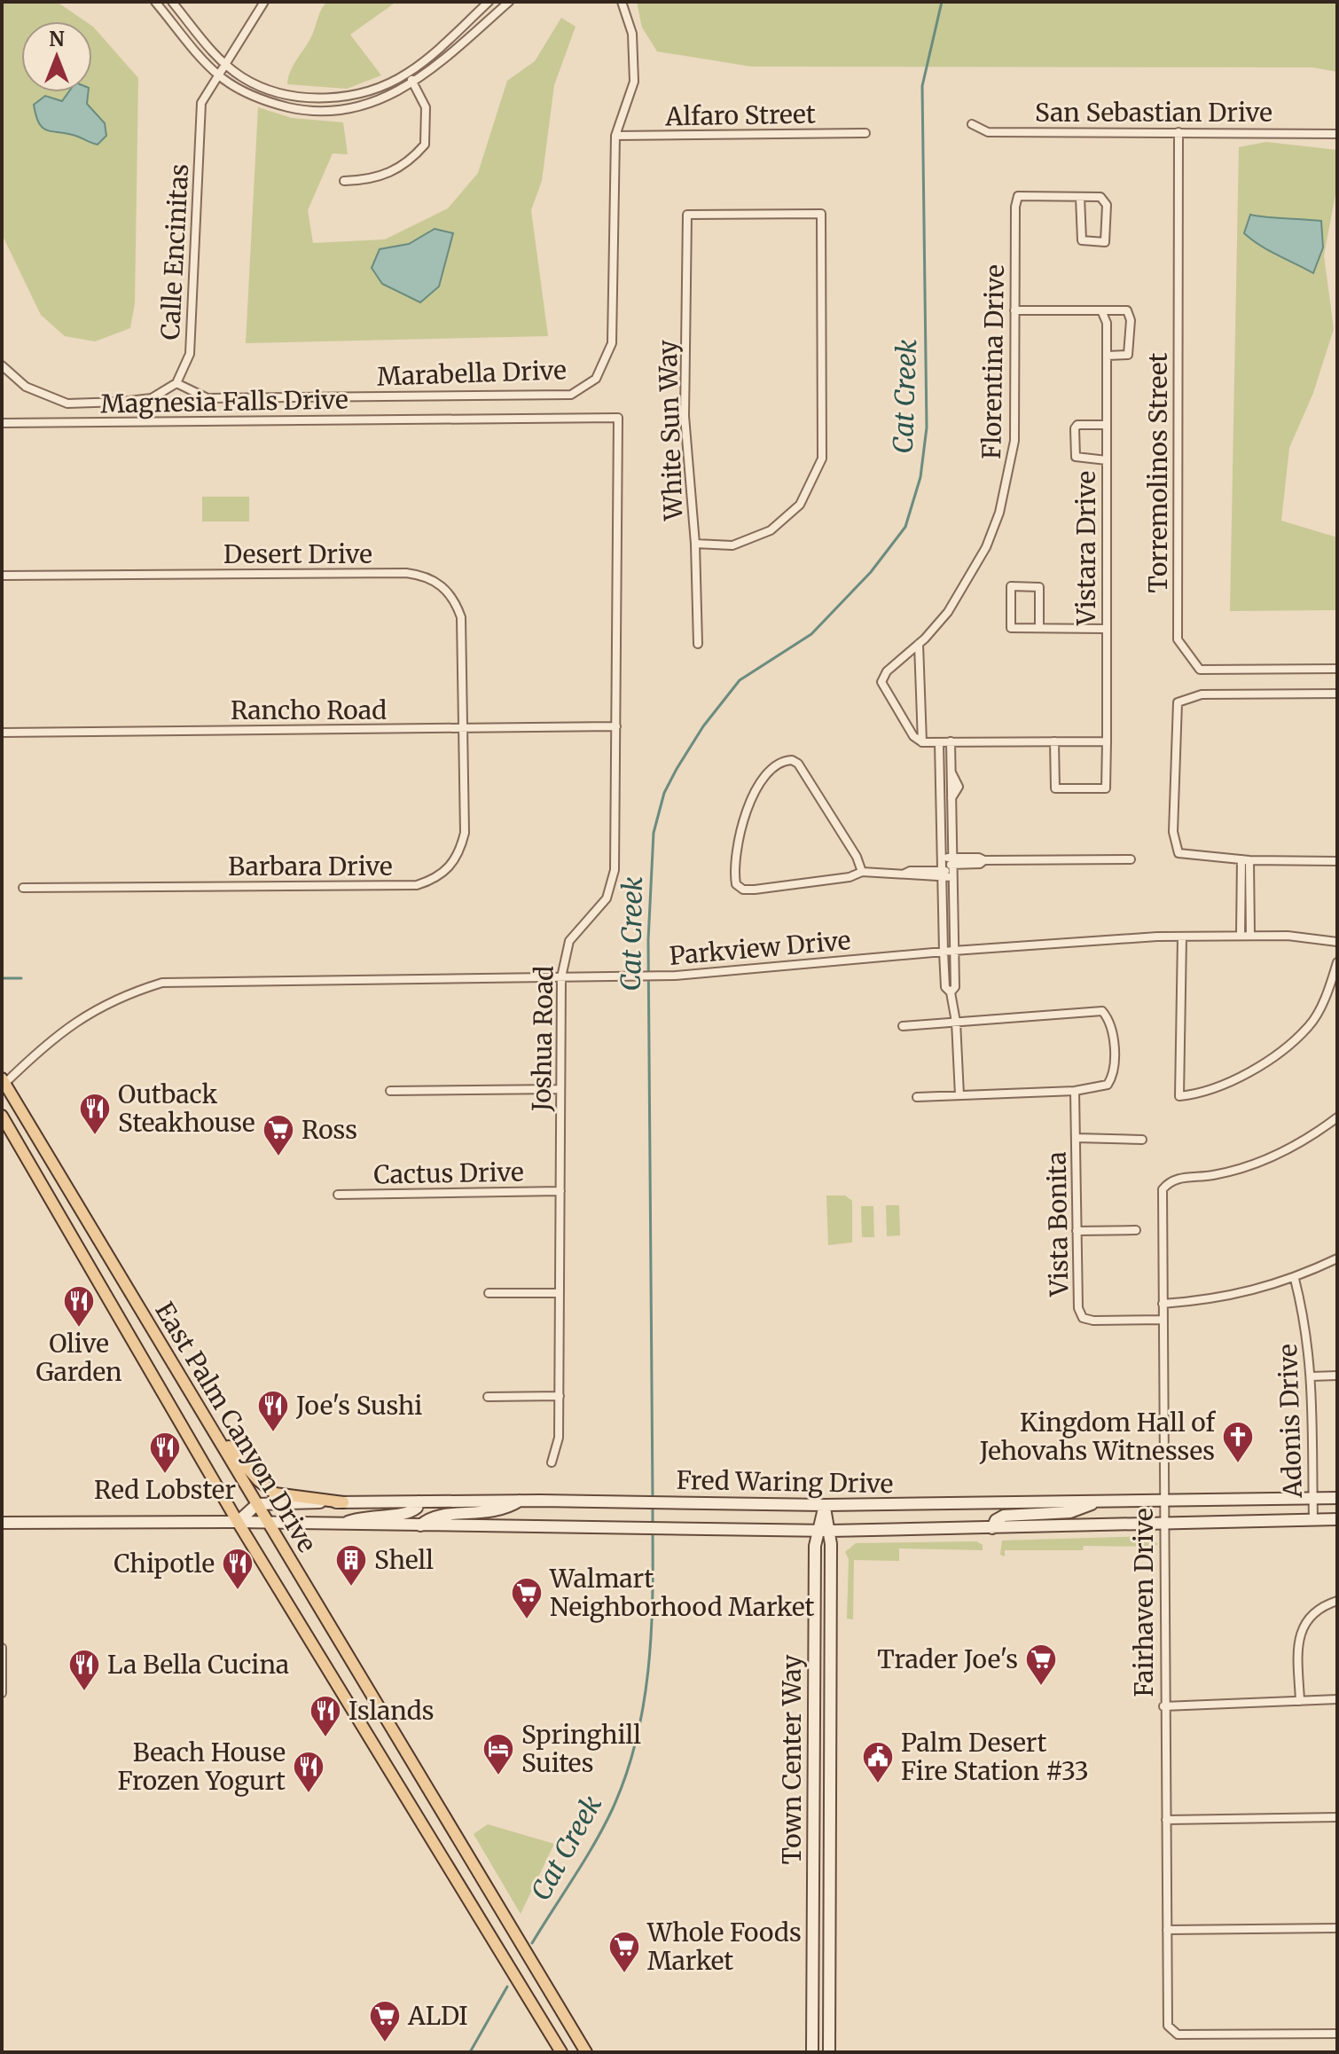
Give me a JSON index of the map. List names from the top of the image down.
{
  "streets": {
    "main road": ["East Palm Canyon Drive", "Fred Waring Drive", "Town Center Way"],
    "street": [
      "San Sebastian Drive",
      "Alfaro Street",
      "Calle Encinitas",
      "Florentina Drive",
      "Marabella Drive",
      "Magnesia Falls Drive",
      "White Sun Way",
      "Torremolinos Street",
      "Vistara Drive",
      "Desert Drive",
      "Rancho Road",
      "Barbara Drive",
      "Parkview Drive",
      "Joshua Road",
      "Cactus Drive",
      "Vista Bonita",
      "Adonis Drive",
      "Fairhaven Drive"
    ]
  },
  "crossings": [
    ["San Sebastian Drive", "Torremolinos Street"],
    ["Alfaro Street", "Marabella Drive"],
    ["Calle Encinitas", "Marabella Drive"],
    ["Magnesia Falls Drive", "Joshua Road"],
    ["Desert Drive", "Rancho Road"],
    ["Desert Drive", "Barbara Drive"],
    ["Rancho Road", "Barbara Drive"],
    ["Rancho Road", "Joshua Road"],
    ["Parkview Drive", "Joshua Road"],
    ["Parkview Drive", "East Palm Canyon Drive"],
    ["Joshua Road", "Cactus Drive"],
    ["Vista Bonita", "Fairhaven Drive"],
    ["Adonis Drive", "Fred Waring Drive"],
    ["East Palm Canyon Drive", "Fred Waring Drive"],
    ["Fred Waring Drive", "Fairhaven Drive"],
    ["Fred Waring Drive", "Town Center Way"]
  ],
  "water": ["Cat Creek"],
  "places": {
    "restaurant": [
      "Outback Steakhouse",
      "Olive Garden",
      "Joe's Sushi",
      "Red Lobster",
      "Chipotle",
      "La Bella Cucina",
      "Islands",
      "Beach House Frozen Yogurt"
    ],
    "supermarket": [
      "Ross",
      "Walmart Neighborhood Market",
      "Trader Joe's",
      "Whole Foods Market",
      "ALDI"
    ],
    "church": ["Kingdom Hall of Jehovahs Witnesses"],
    "building": ["Shell"],
    "hotel": ["Springhill Suites"],
    "public building": ["Palm Desert Fire Station #33"]
  },
  "north": "top"
}
